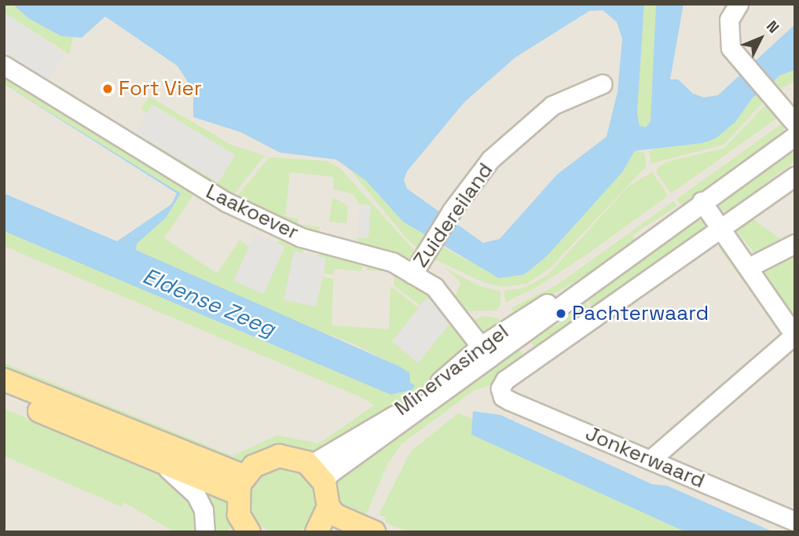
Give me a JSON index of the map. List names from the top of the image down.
{
  "streets": {
    "street": [
      "Laakoever",
      "Zuidereiland",
      "Minervasingel",
      "Jonkerwaard"
    ]
  },
  "crossings": [
    ["Laakoever", "Zuidereiland"],
    ["Laakoever", "Minervasingel"]
  ],
  "water": ["Eldense Zeeg"],
  "places": ["Fort Vier", "Pachterwaard"],
  "north": "top right"
}
